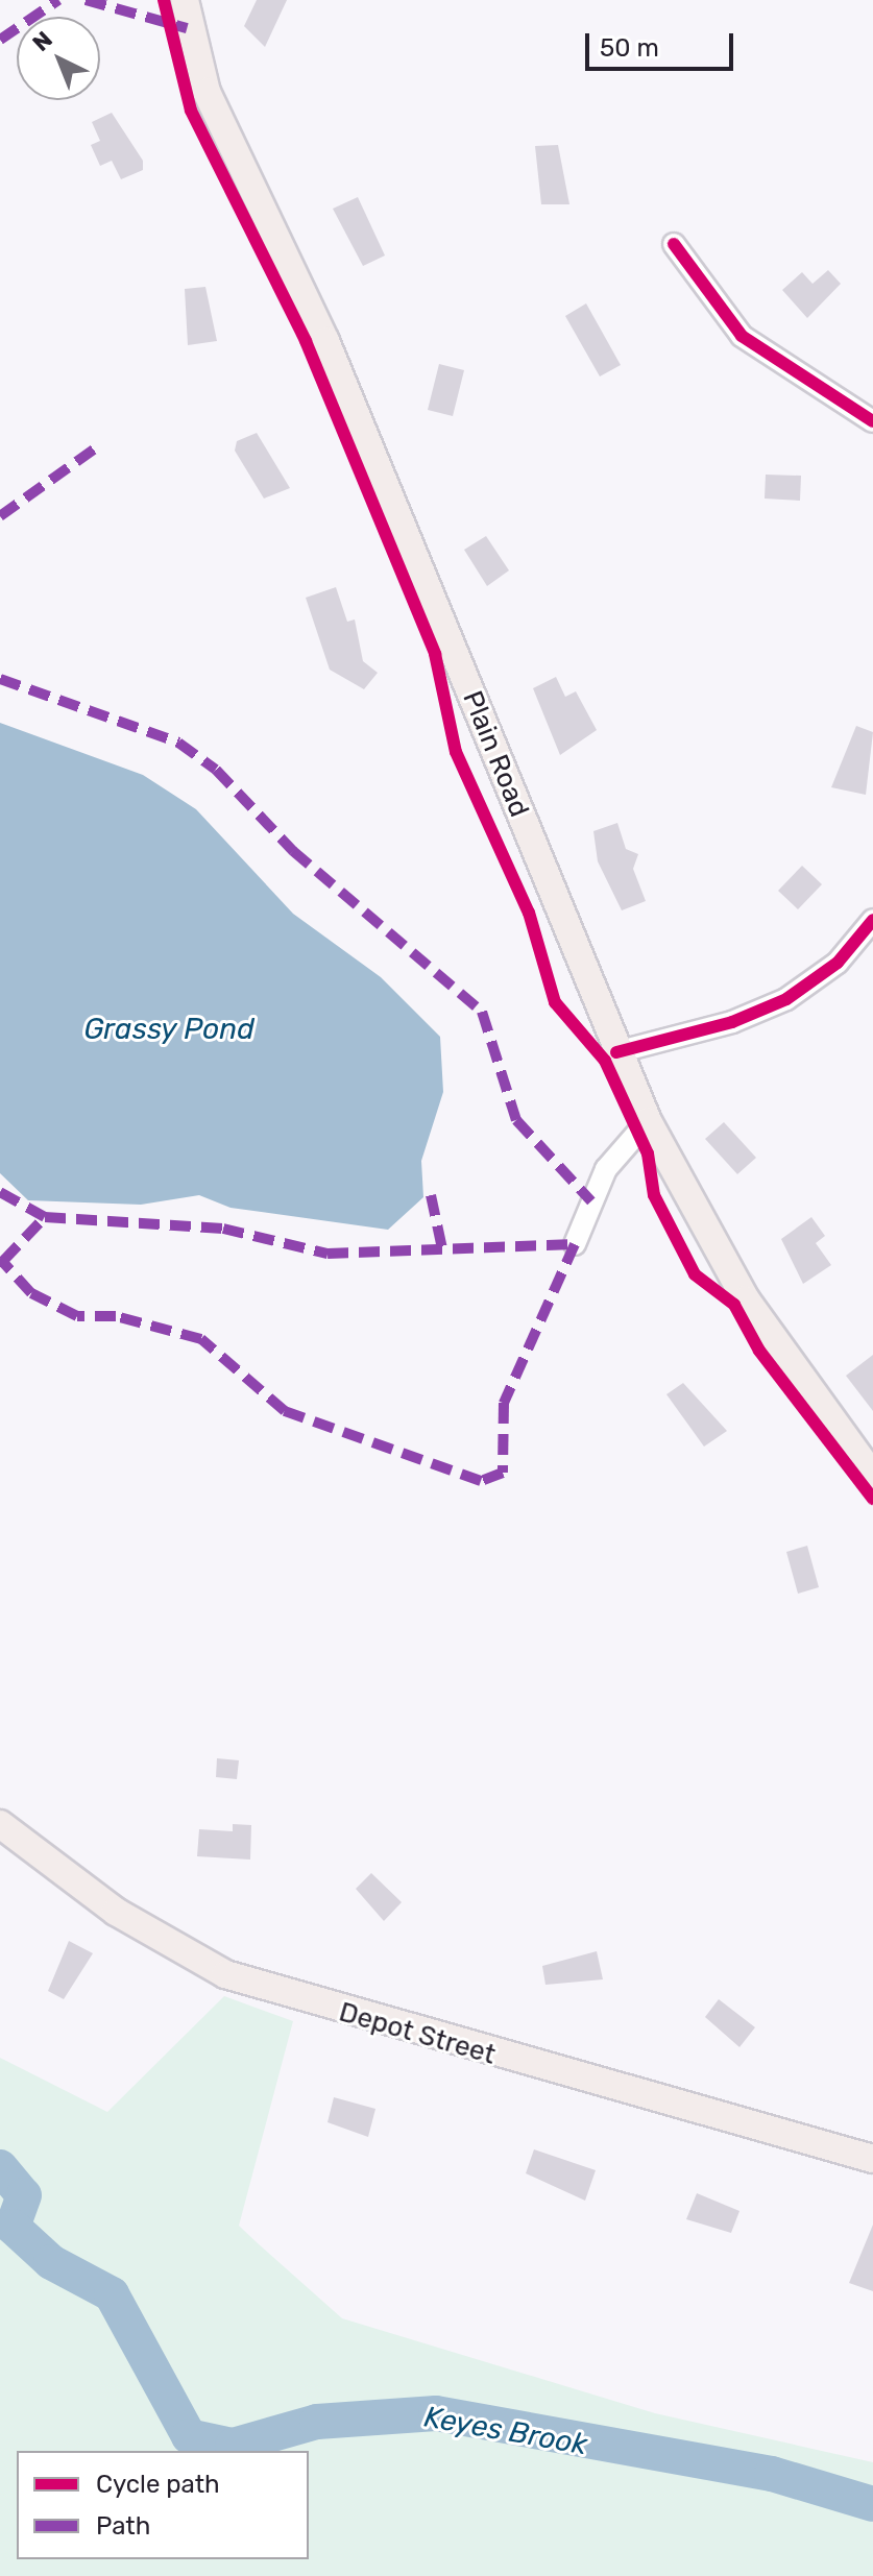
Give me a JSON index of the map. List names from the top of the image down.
{
  "streets": {
    "main road": ["Plain Road", "Depot Street"]
  },
  "water": ["Grassy Pond", "Keyes Brook"],
  "legend": ["Cycle path", "Path"],
  "scale_bar": "50 m",
  "north": "top left"
}
